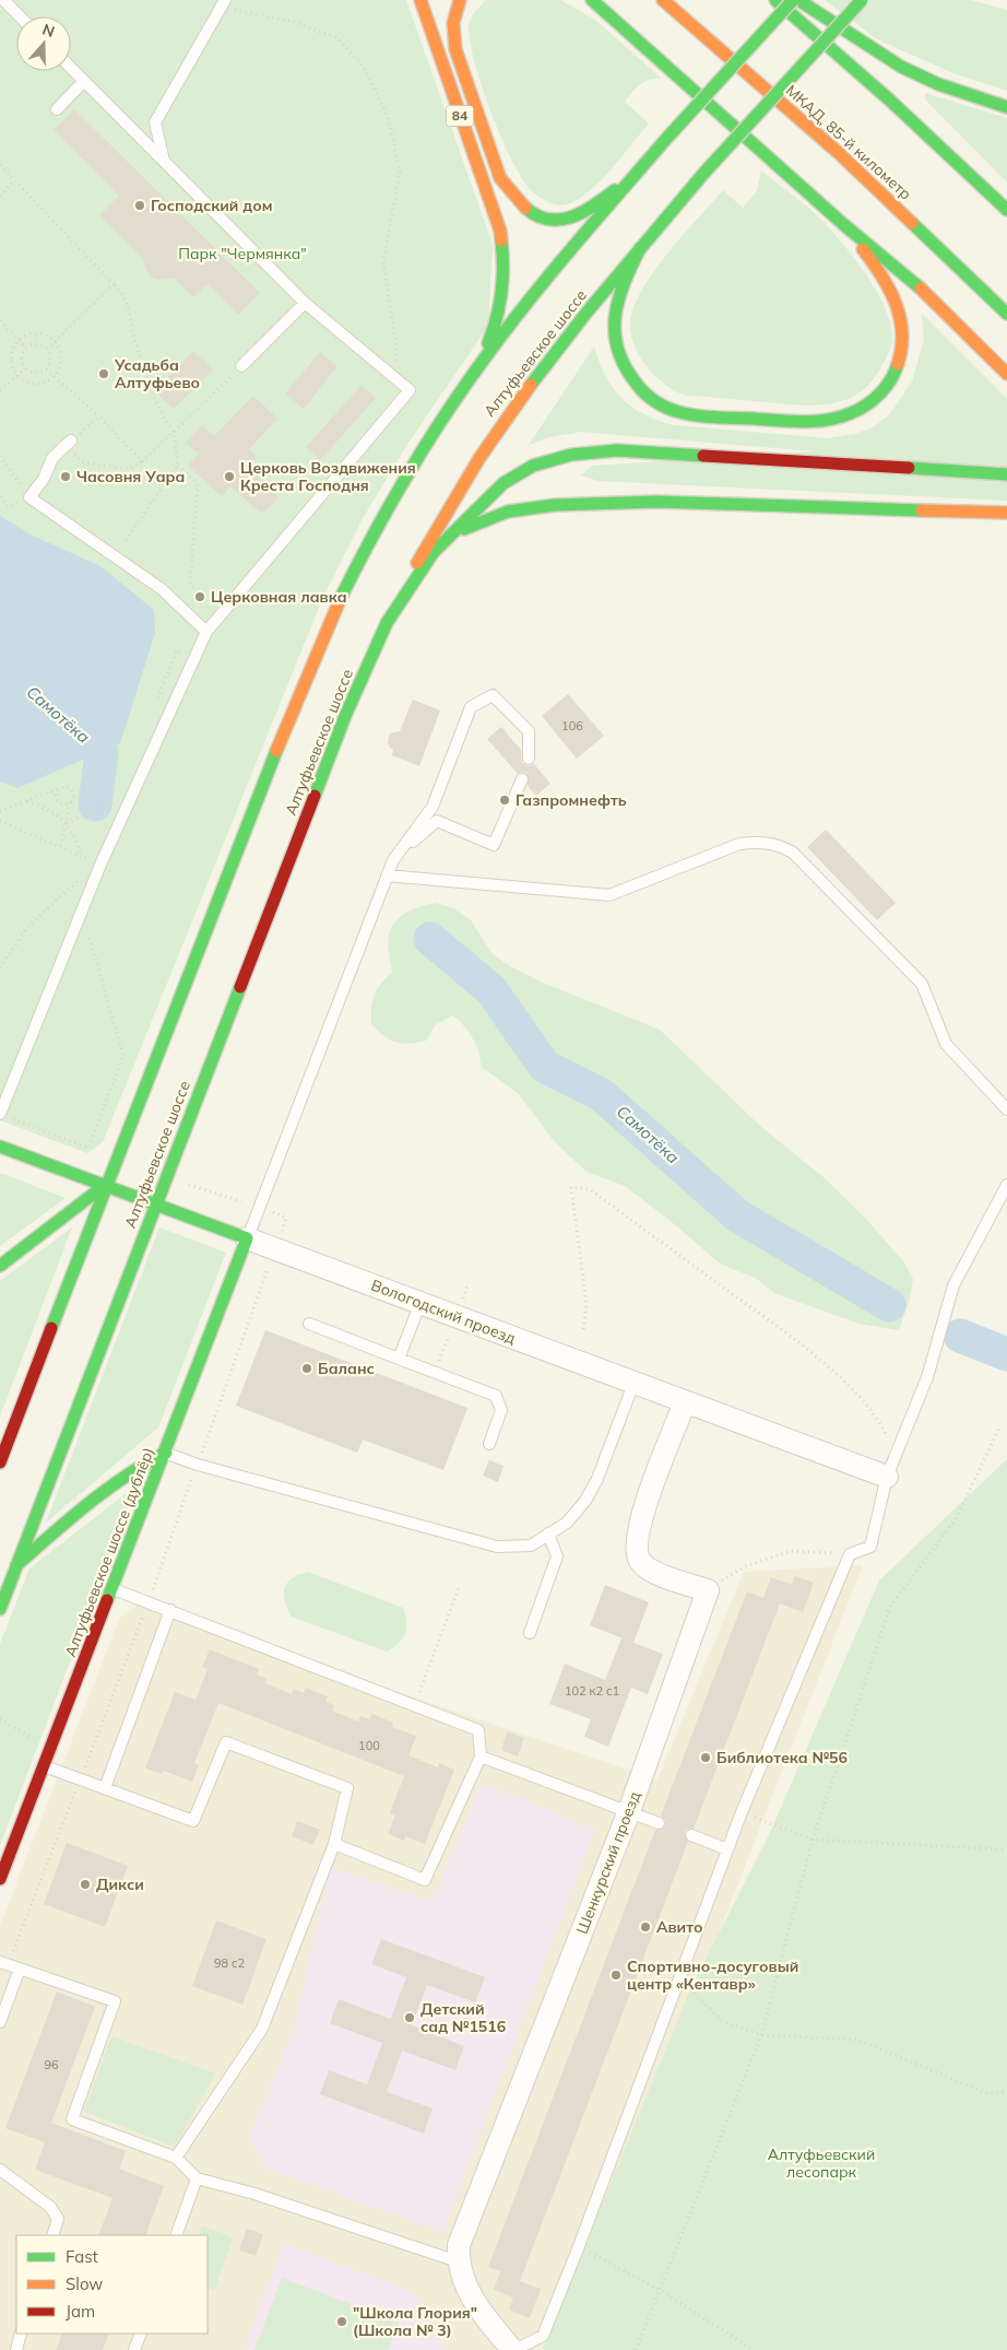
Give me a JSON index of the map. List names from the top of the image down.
{
  "streets": {
    "main road": [
      "84",
      "МКАД, 85-й километр",
      "Алтуфьевское шоссе",
      "Вологодский проезд",
      "Алтуфьевское шоссе (дублёр)"
    ],
    "street": ["Шенкурский проезд"]
  },
  "crossings": [
    ["Алтуфьевское шоссе", "Вологодский проезд"],
    ["Вологодский проезд", "Алтуфьевское шоссе (дублёр)"]
  ],
  "water": ["Самотёка"],
  "parks": ["Парк \"Чермянка\"", "Алтуфьевский лесопарк"],
  "places": [
    "Господский дом",
    "Усадьба Алтуфьево",
    "Часовня Уара",
    "Церковь Воздвижения Креста Господня",
    "Церковная лавка",
    "Газпромнефть",
    "Баланс",
    "Библиотека №56",
    "Дикси",
    "Авито",
    "Спортивно-досуговый центр «Кентавр»",
    "Детский сад №1516",
    "\"Школа Глория\" (Школа № 3)"
  ],
  "house_numbers": [
    "106",
    "102 к2 с1",
    "100",
    "98 с2",
    "96"
  ],
  "legend": ["Fast", "Slow", "Jam"],
  "north": "top"
}
